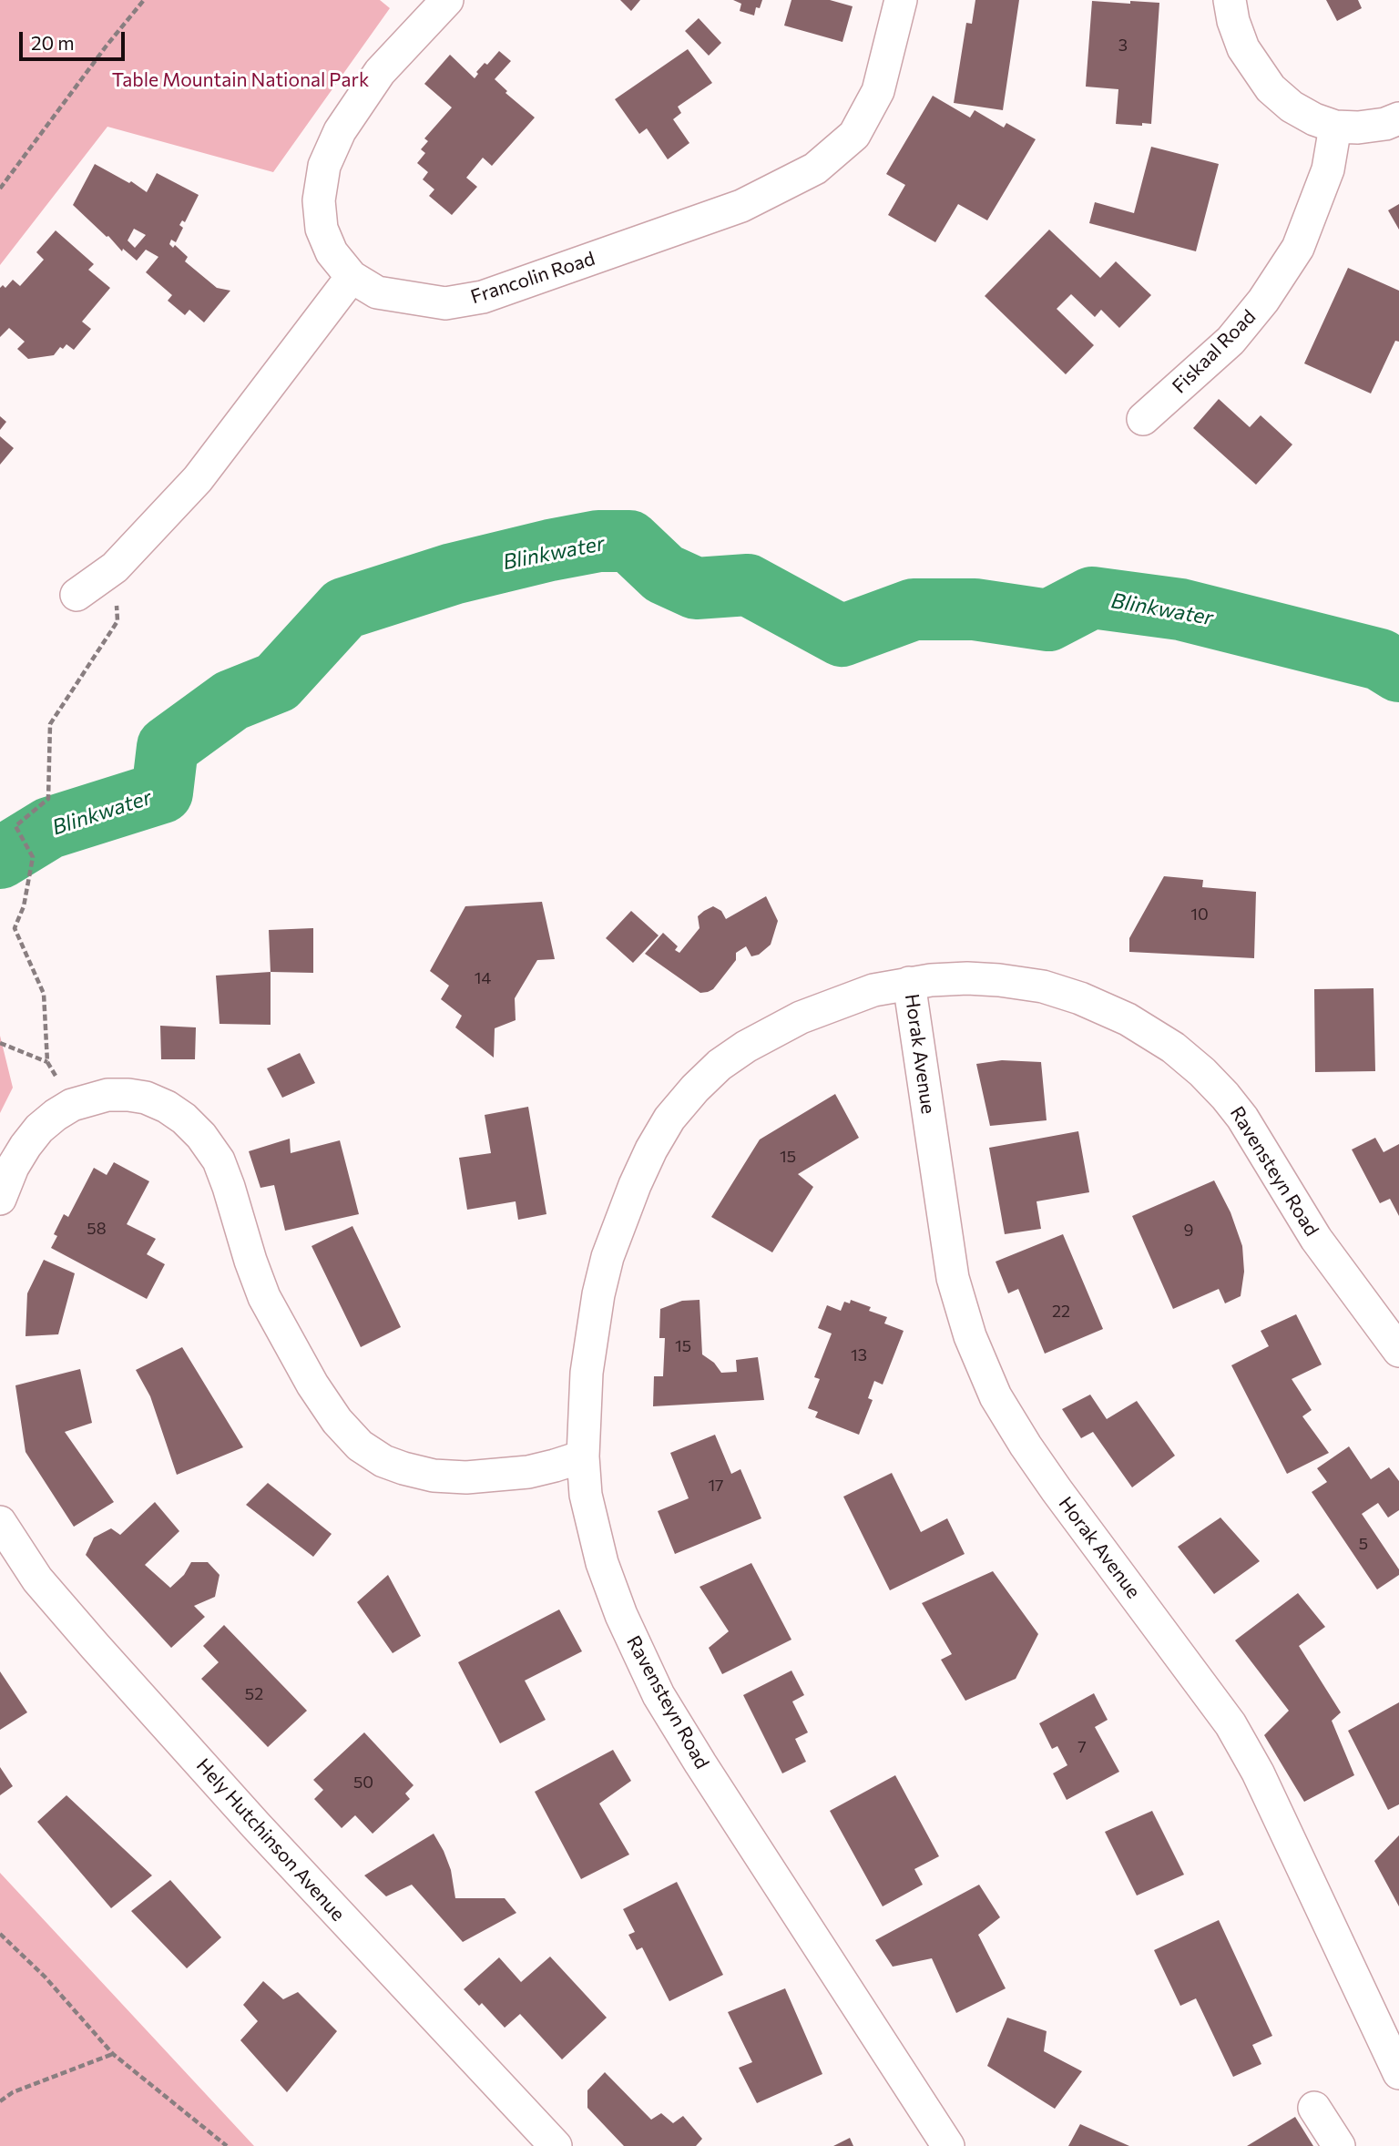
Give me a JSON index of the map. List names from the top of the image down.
{
  "streets": {
    "street": [
      "Francolin Road",
      "Fiskaal Road",
      "Horak Avenue",
      "Ravensteyn Road",
      "Hely Hutchinson Avenue"
    ]
  },
  "crossings": [
    ["Horak Avenue", "Ravensteyn Road"]
  ],
  "water": ["Blinkwater"],
  "parks": ["Table Mountain National Park"],
  "house_numbers": [
    "3",
    "10",
    "14",
    "15",
    "58",
    "9",
    "22",
    "15",
    "13",
    "17",
    "5",
    "52",
    "7",
    "50"
  ],
  "scale_bar": "20 m"
}
